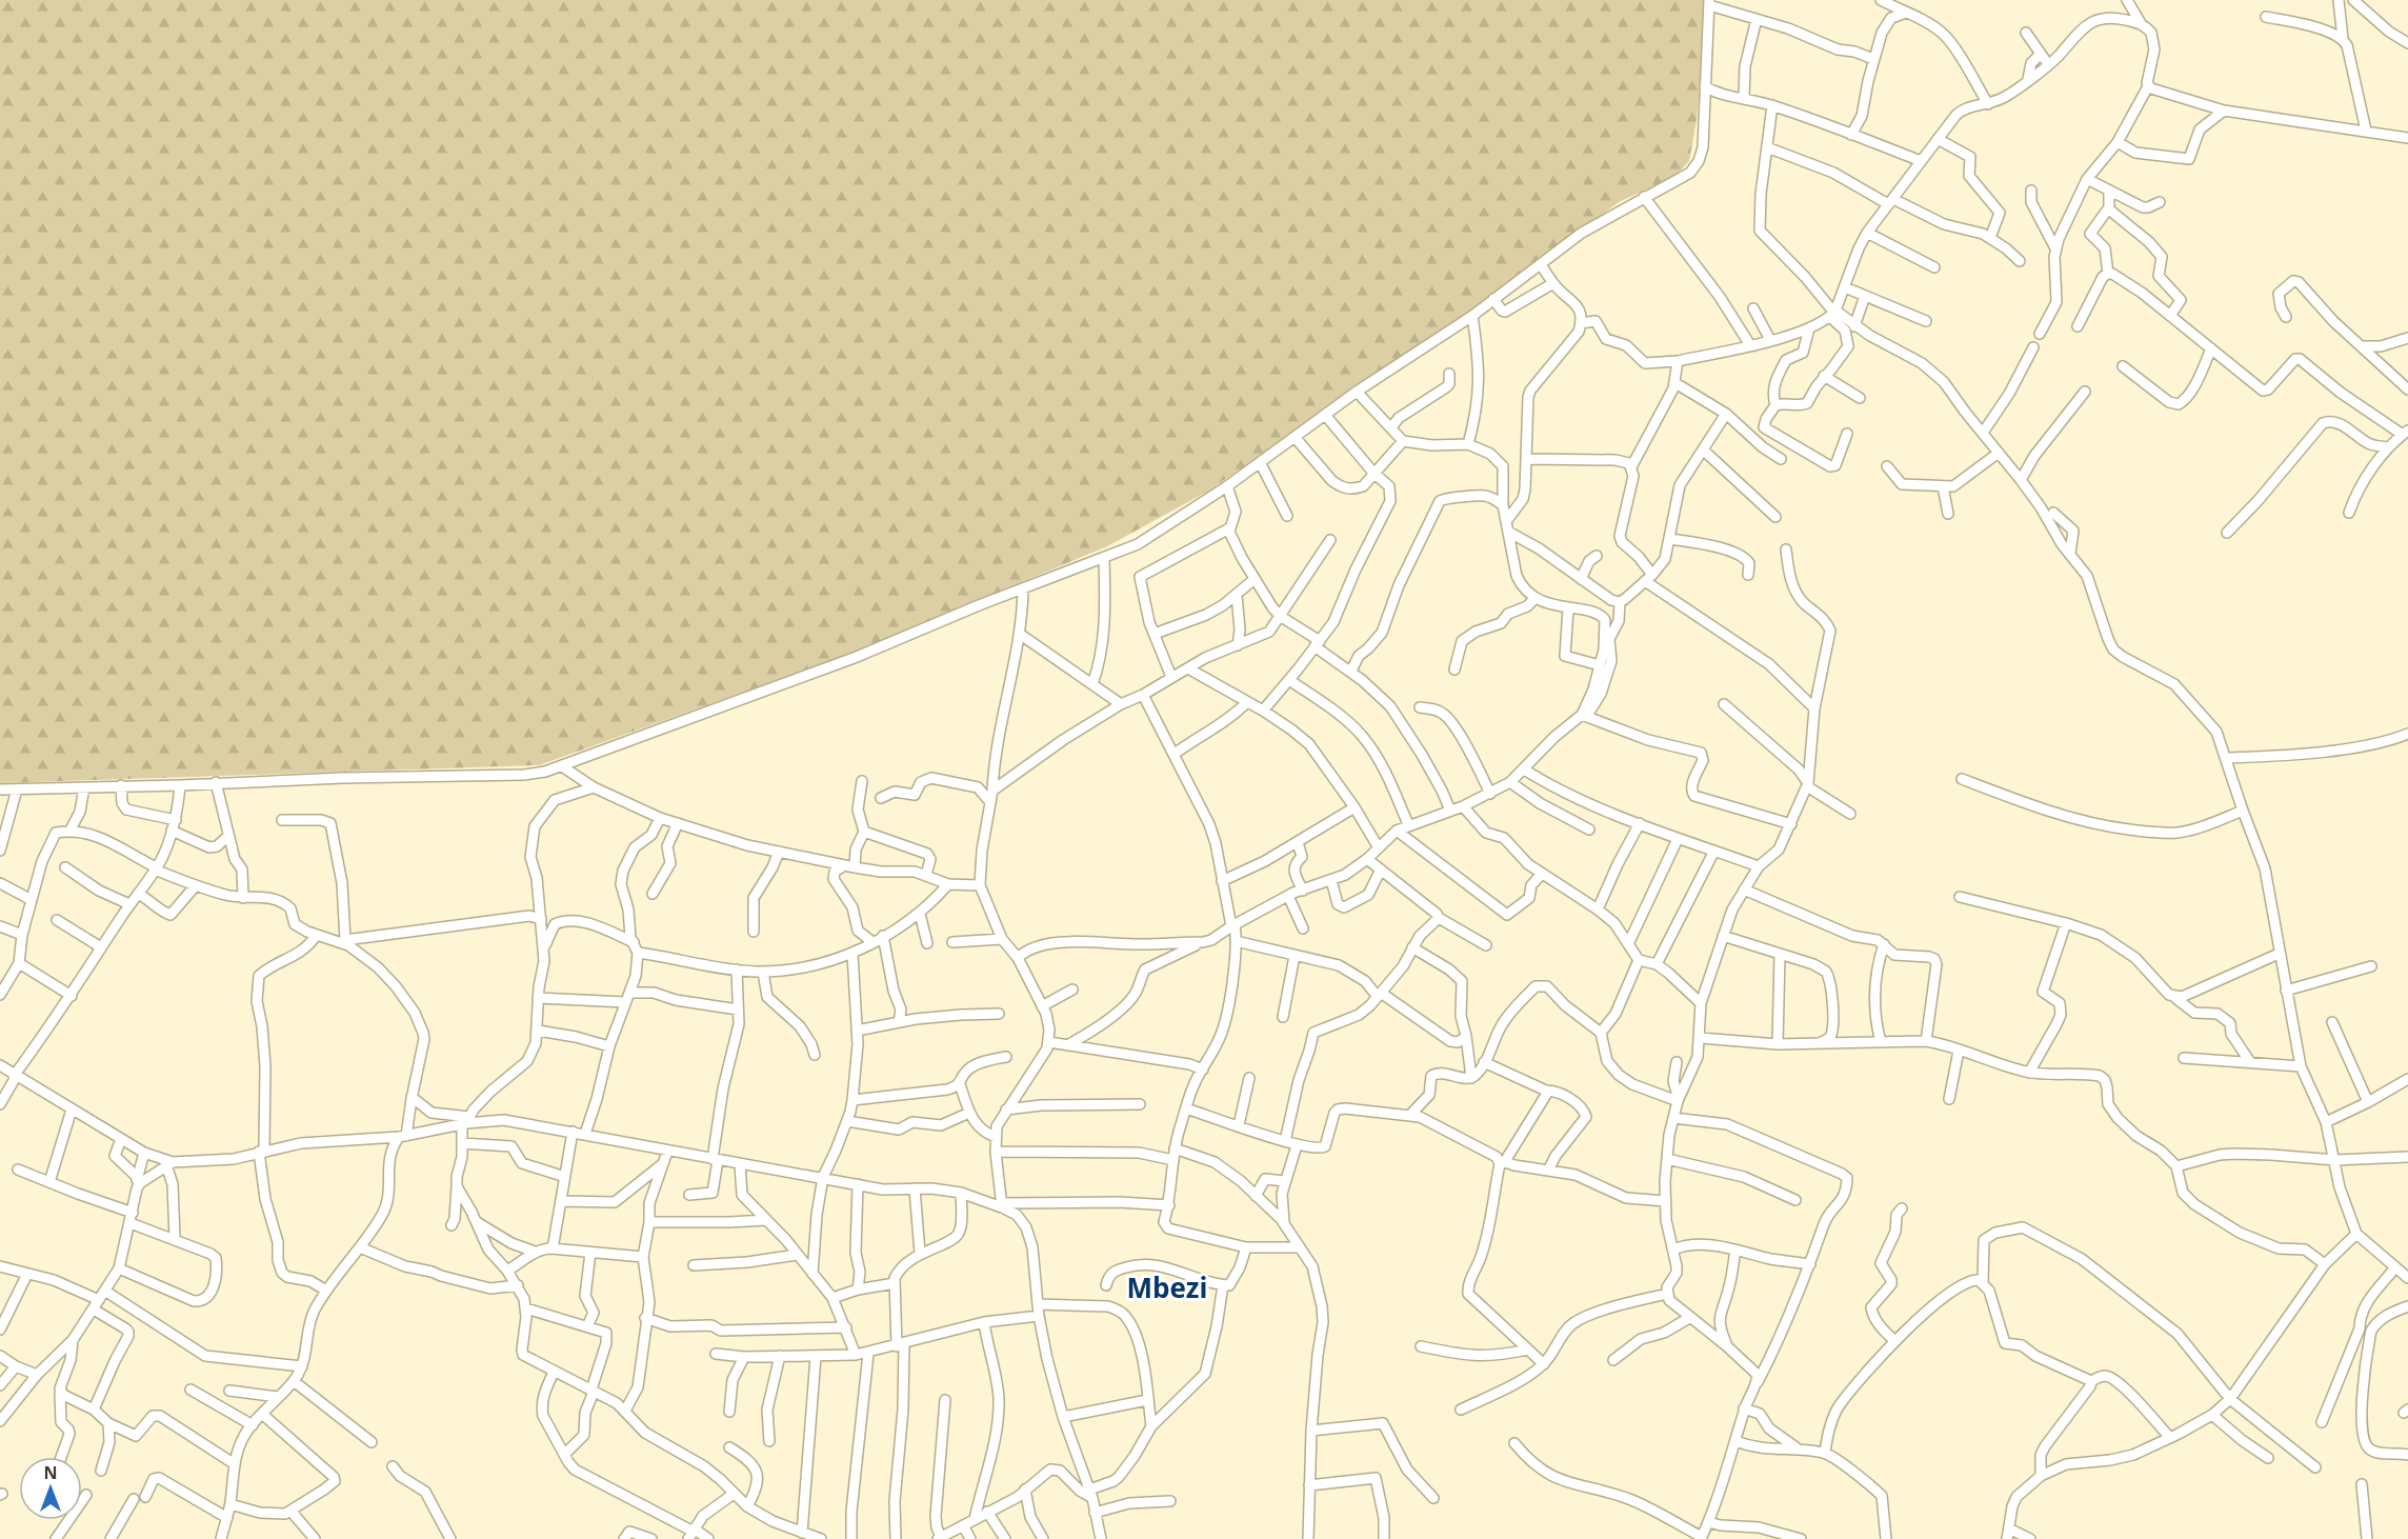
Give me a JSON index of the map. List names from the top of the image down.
{
  "districts": ["Mbezi"],
  "north": "top"
}
